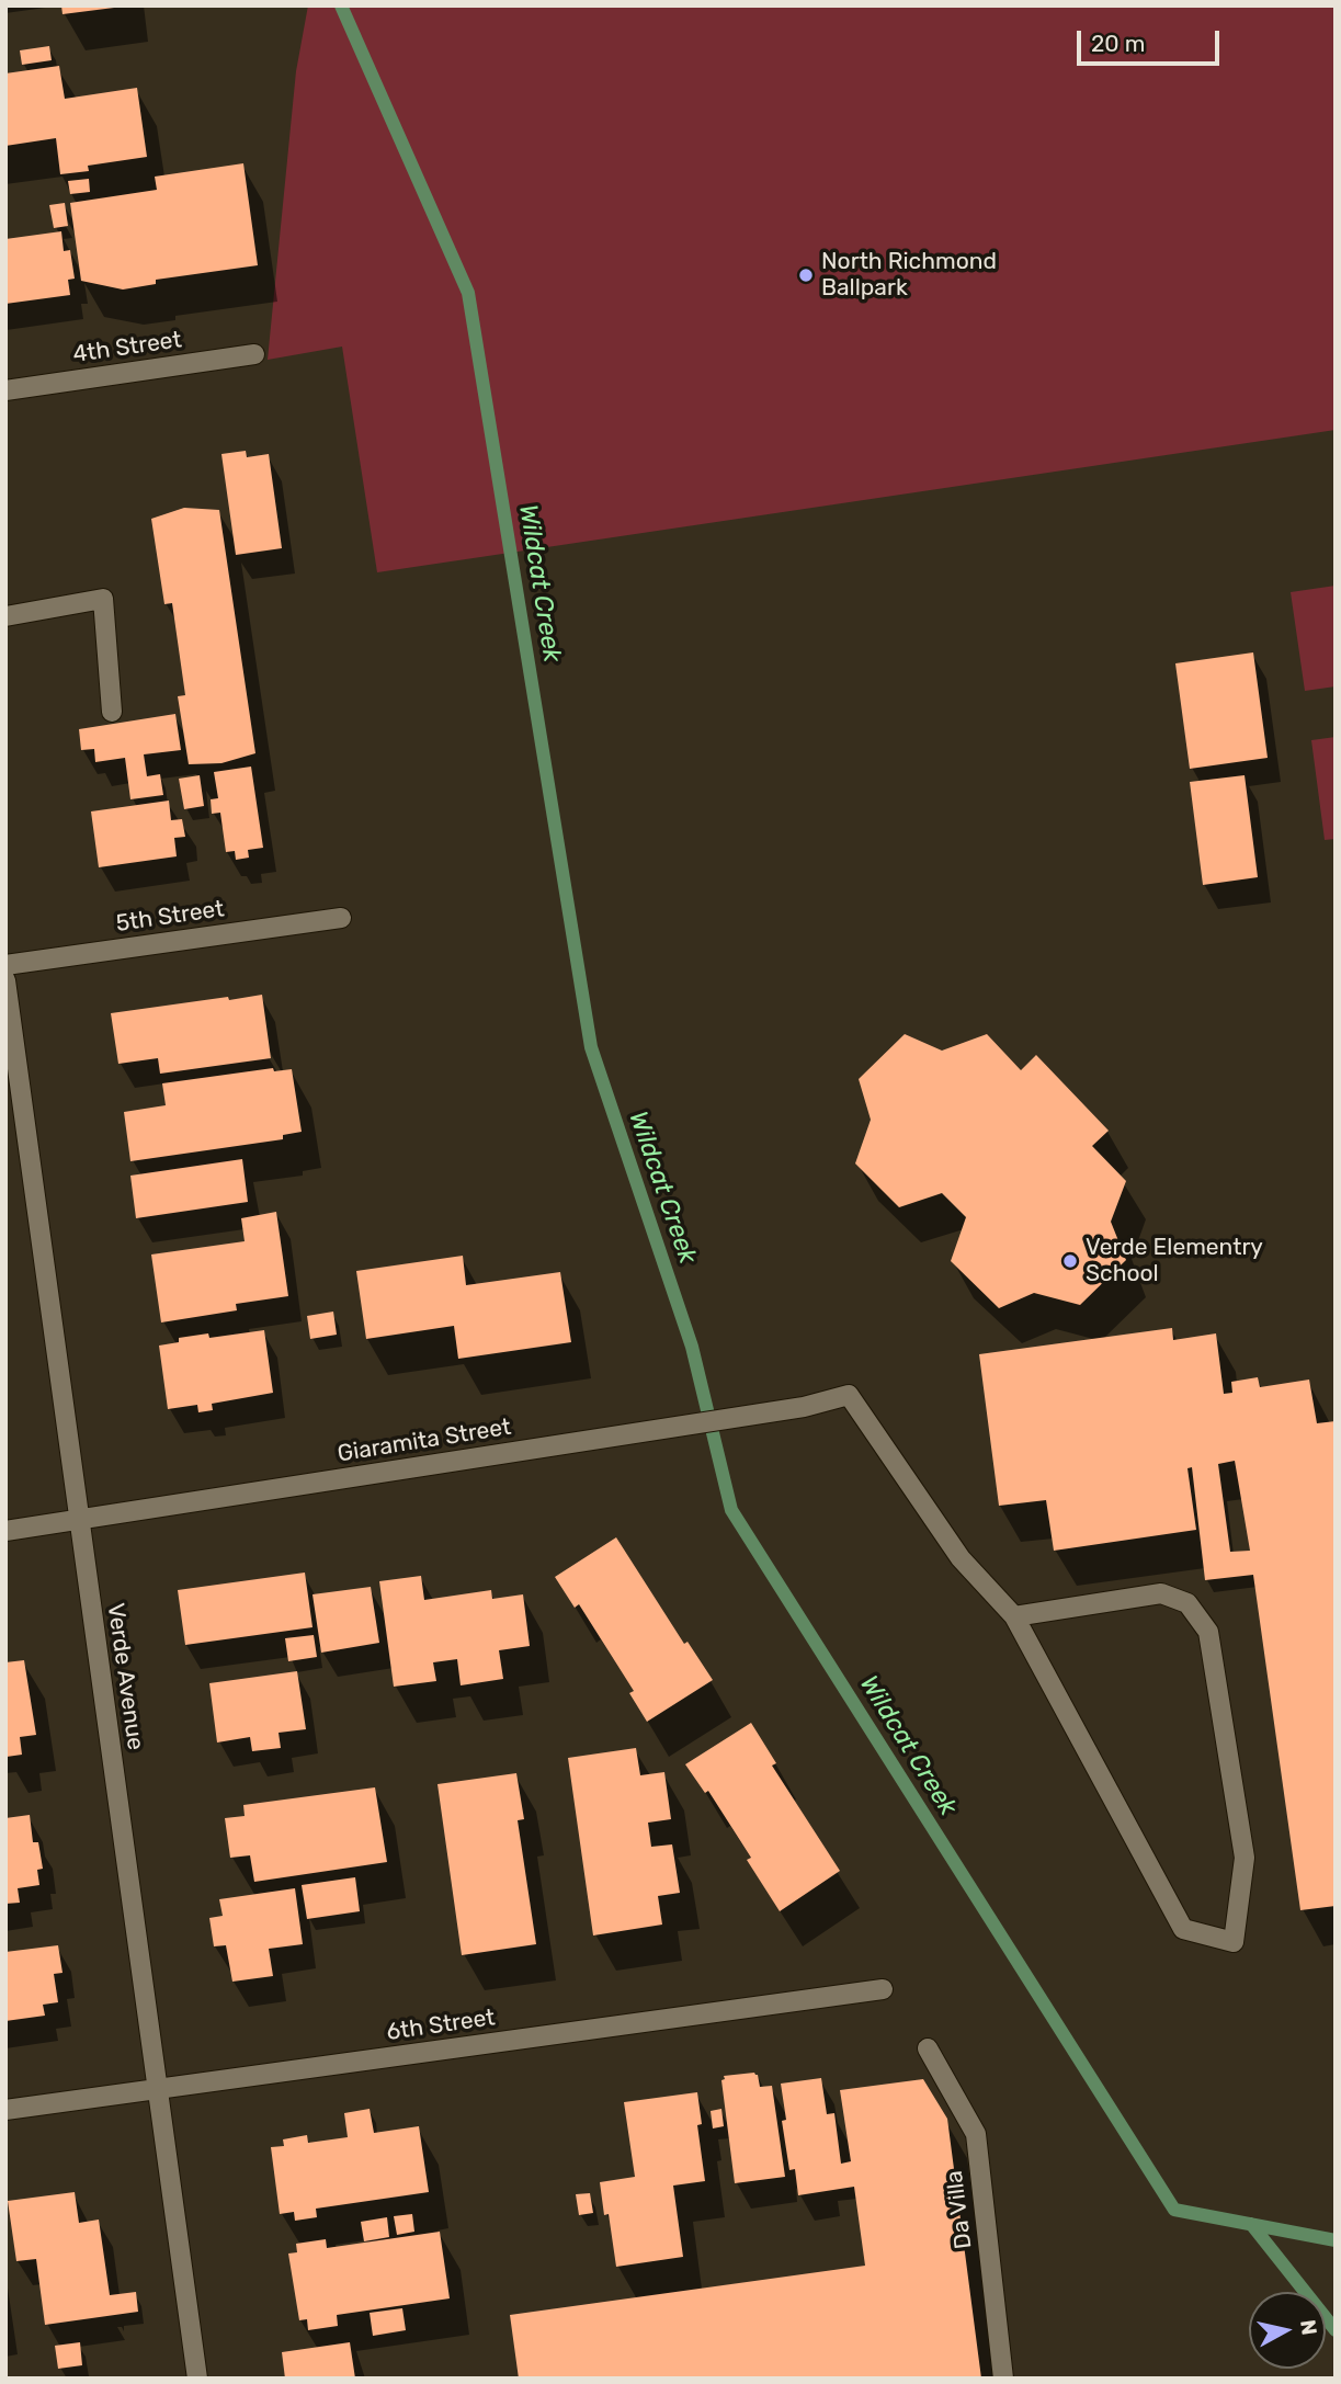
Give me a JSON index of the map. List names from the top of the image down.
{
  "streets": {
    "street": [
      "4th Street",
      "5th Street",
      "Giaramita Street",
      "Verde Avenue",
      "6th Street",
      "Da Villa"
    ]
  },
  "crossings": [
    ["Giaramita Street", "Verde Avenue"],
    ["Verde Avenue", "6th Street"]
  ],
  "water": ["Wildcat Creek"],
  "places": ["North Richmond Ballpark", "Verde Elementry School"],
  "scale_bar": "20 m",
  "north": "right"
}
